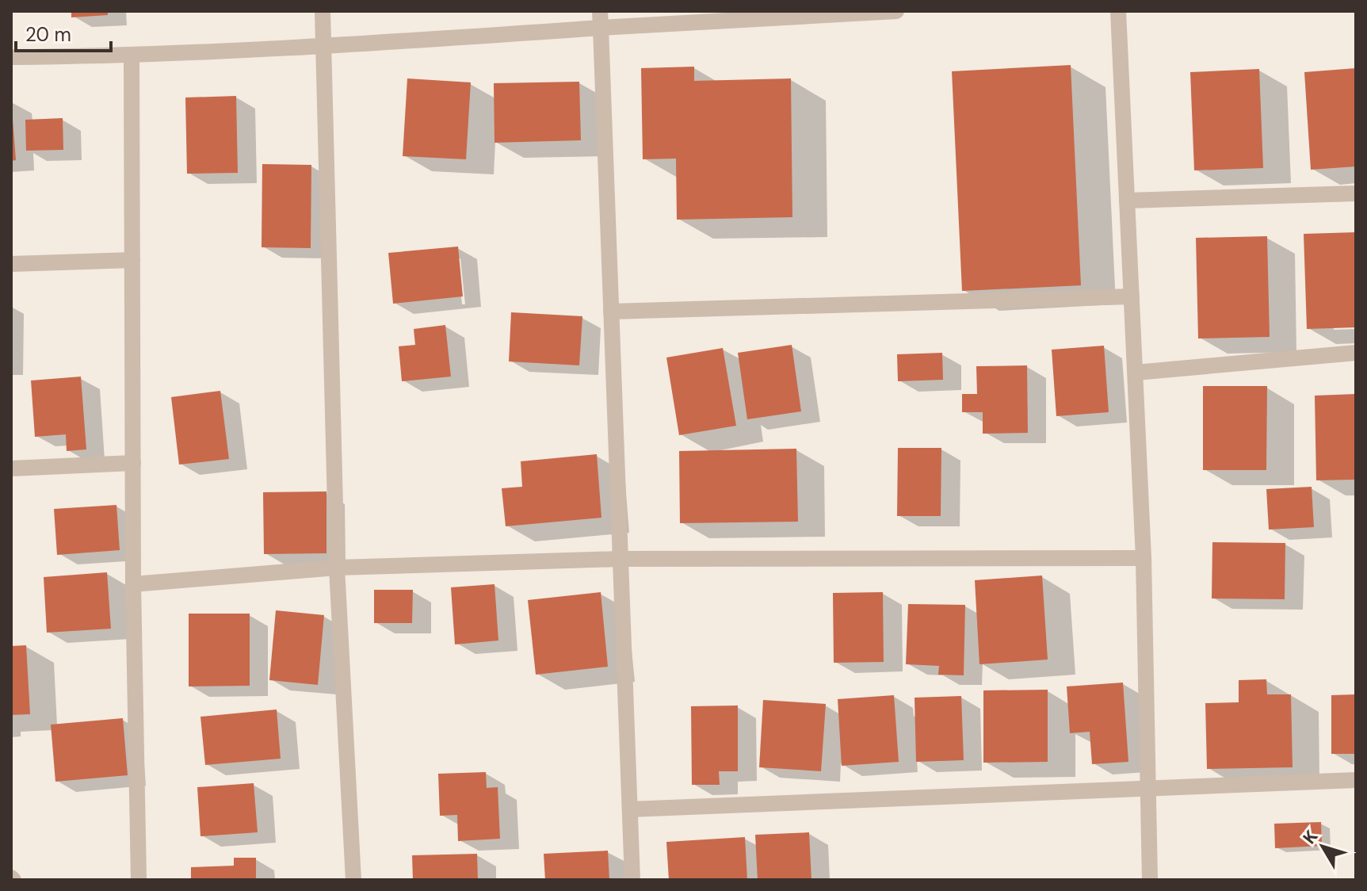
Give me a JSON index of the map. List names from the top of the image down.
{
  "scale_bar": "20 m",
  "north": "top left"
}
